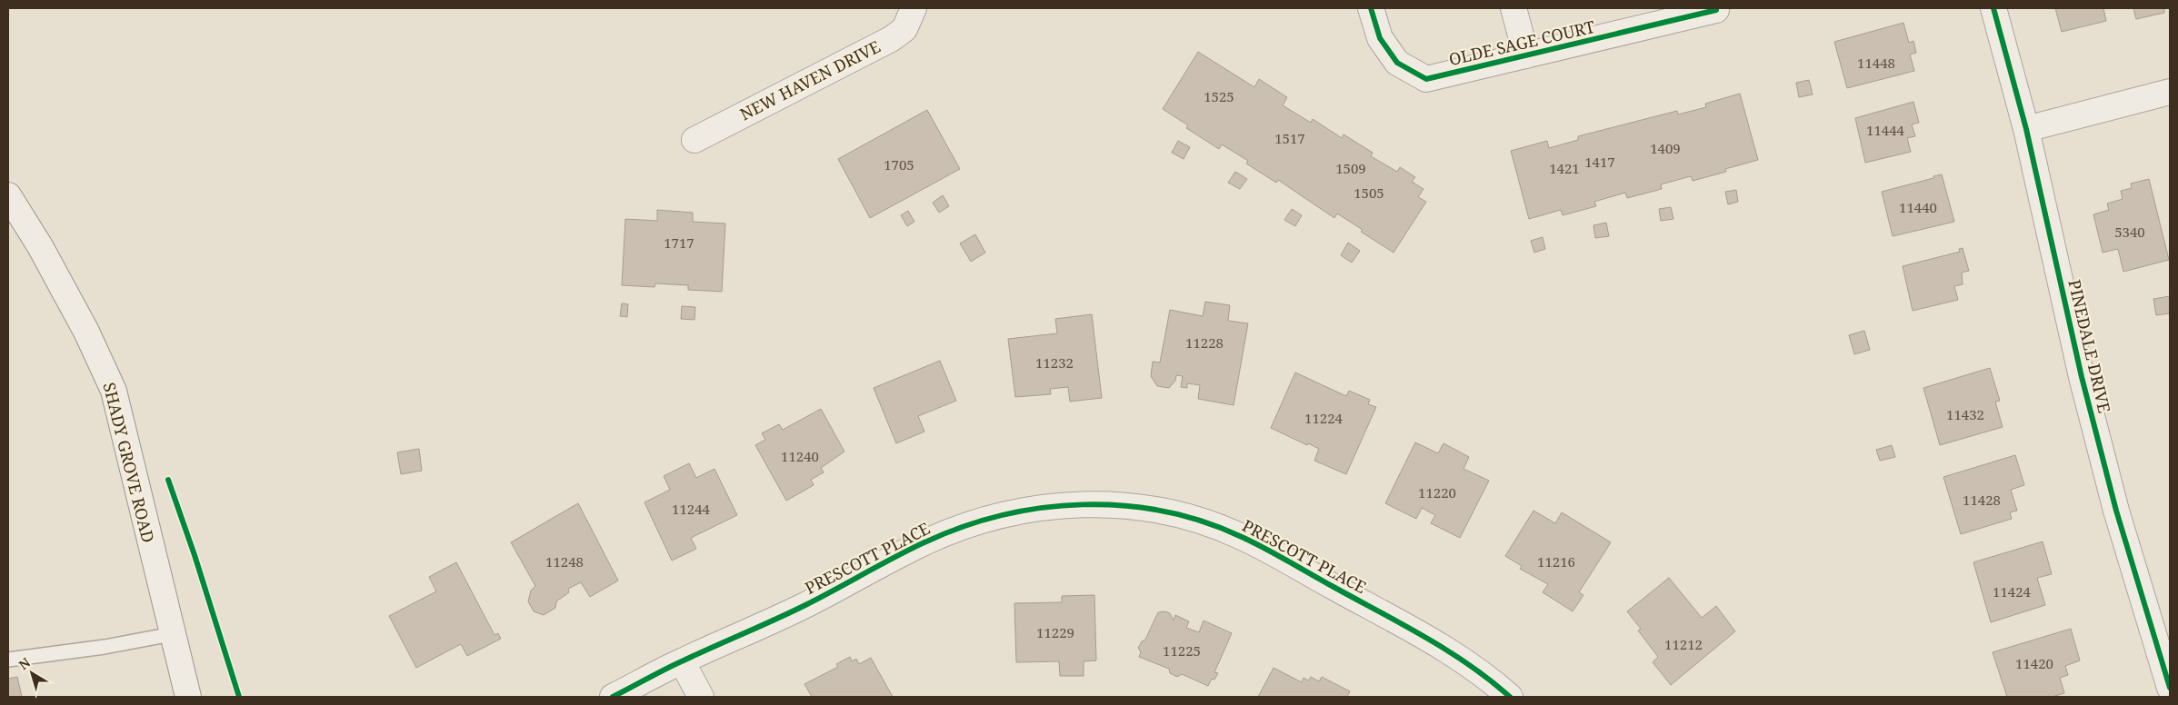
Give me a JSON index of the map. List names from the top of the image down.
{
  "streets": {
    "street": [
      "OLDE SAGE COURT",
      "NEW HAVEN DRIVE",
      "PINEDALE DRIVE",
      "SHADY GROVE ROAD",
      "PRESCOTT PLACE"
    ]
  },
  "house_numbers": [
    "11448",
    "1525",
    "11444",
    "1517",
    "1409",
    "1417",
    "1705",
    "1509",
    "1421",
    "1505",
    "11440",
    "5340",
    "1717",
    "11228",
    "11232",
    "11432",
    "11224",
    "11240",
    "11220",
    "11428",
    "11244",
    "11248",
    "11216",
    "11424",
    "11229",
    "11212",
    "11225",
    "11420"
  ],
  "north": "top left"
}
